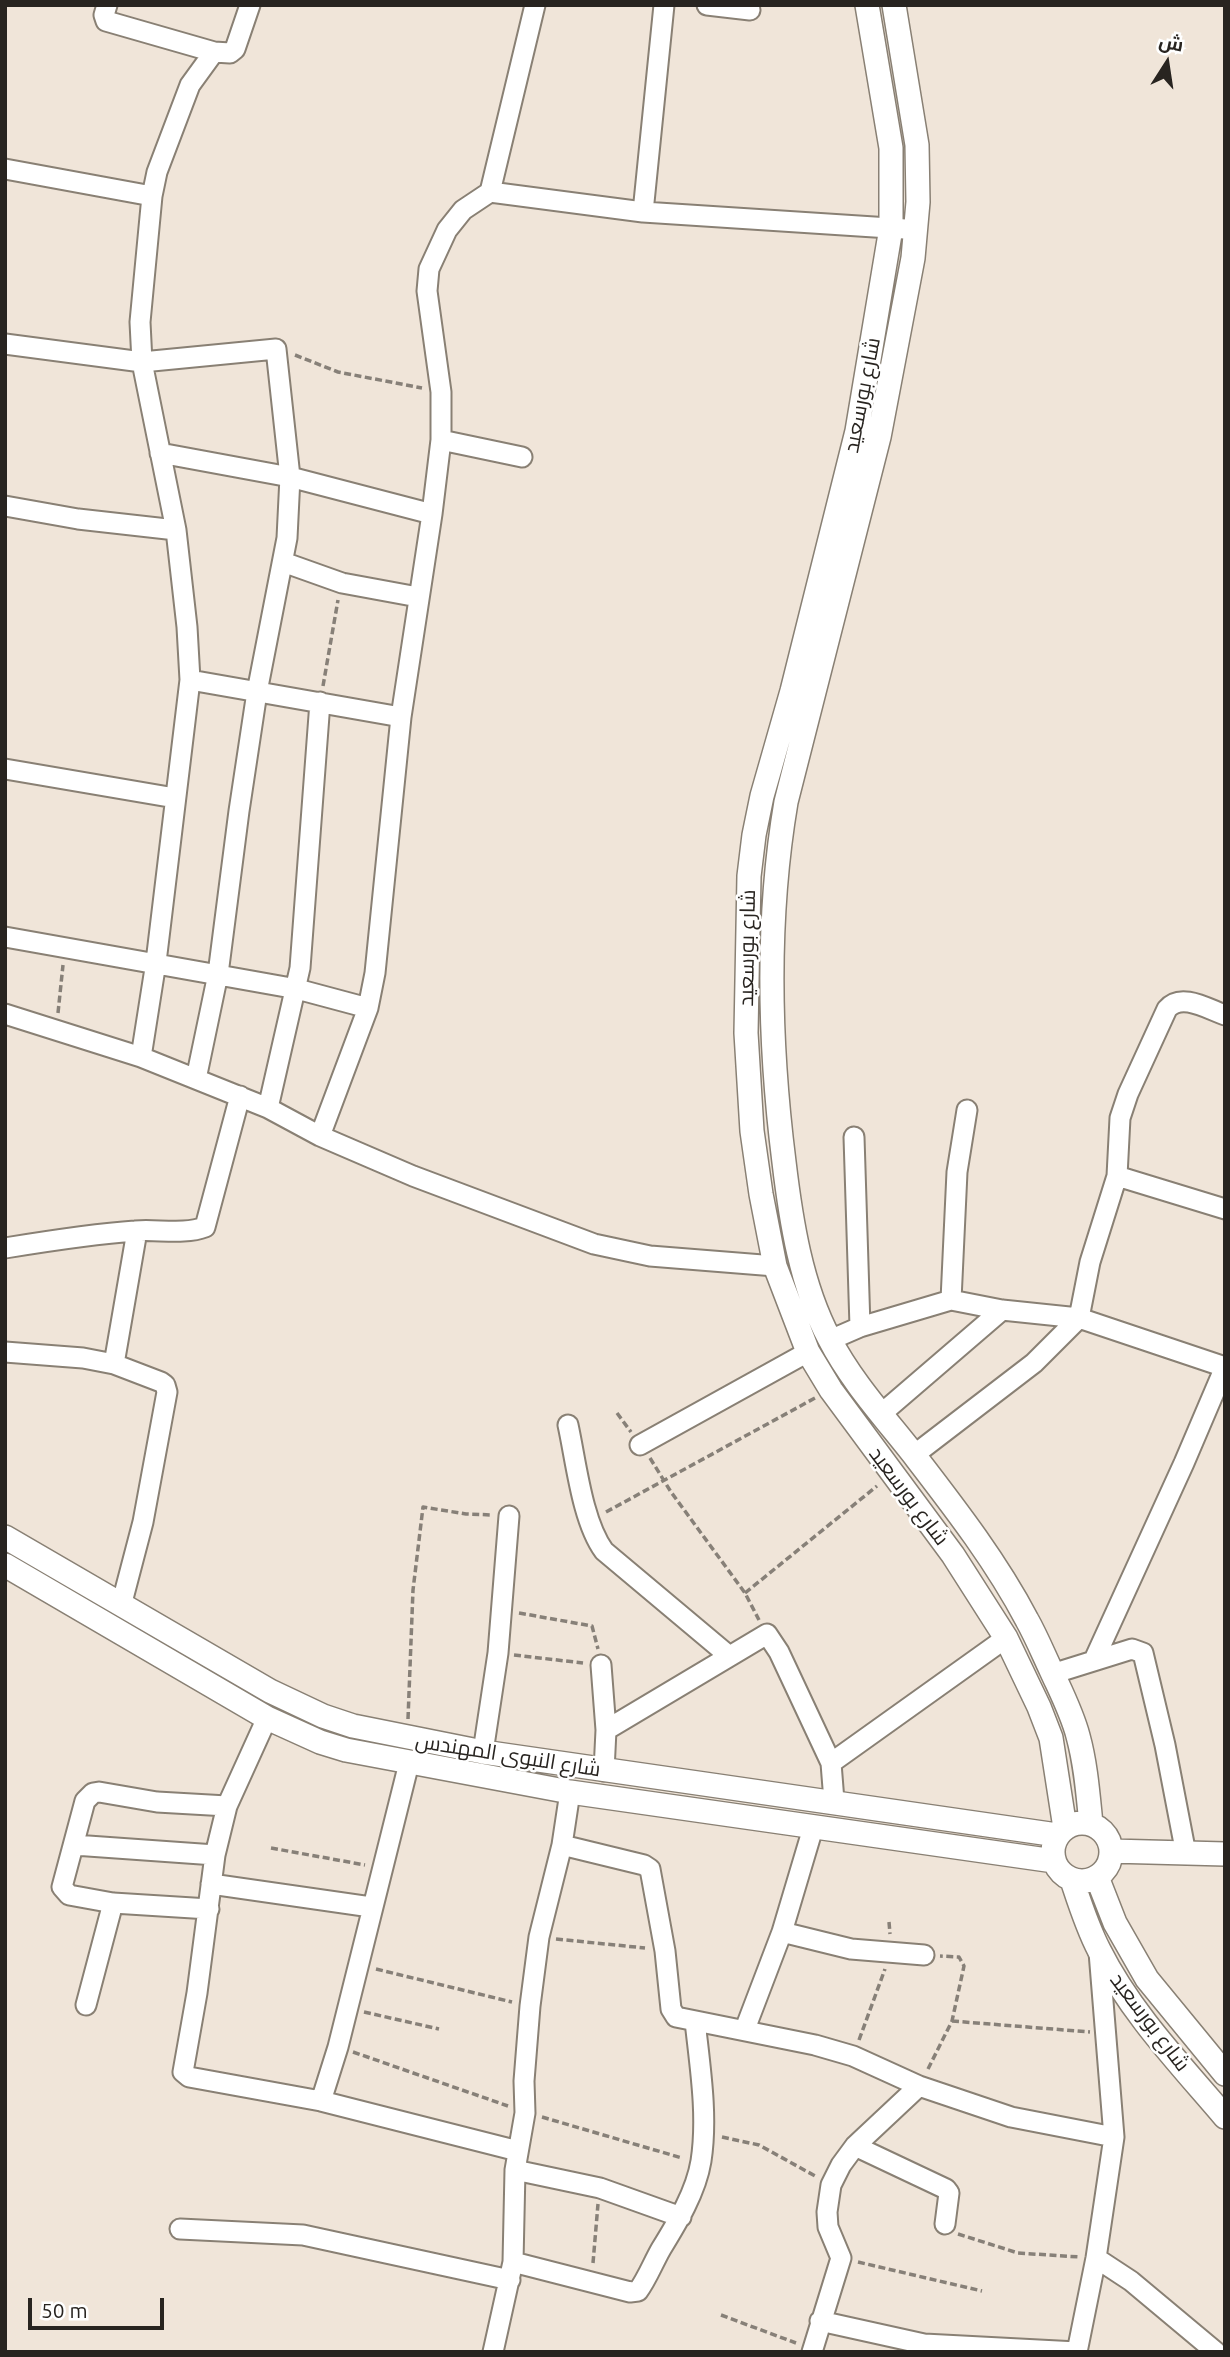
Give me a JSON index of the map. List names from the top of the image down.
{
  "streets": {
    "street": ["شارع بورسعيد", "شارع النبوى المهندس"]
  },
  "crossings": [
    ["شارع بورسعيد", "شارع النبوى المهندس"]
  ],
  "scale_bar": "50 m",
  "north": "top"
}
